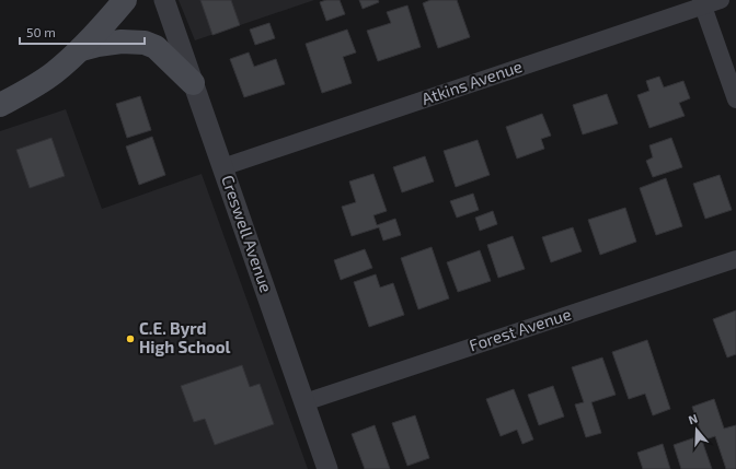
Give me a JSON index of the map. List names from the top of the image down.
{
  "streets": {
    "street": ["Atkins Avenue", "Creswell Avenue", "Forest Avenue"]
  },
  "crossings": [
    ["Atkins Avenue", "Creswell Avenue"],
    ["Creswell Avenue", "Forest Avenue"]
  ],
  "places": ["C.E. Byrd High School"],
  "scale_bar": "50 m",
  "north": "top"
}
